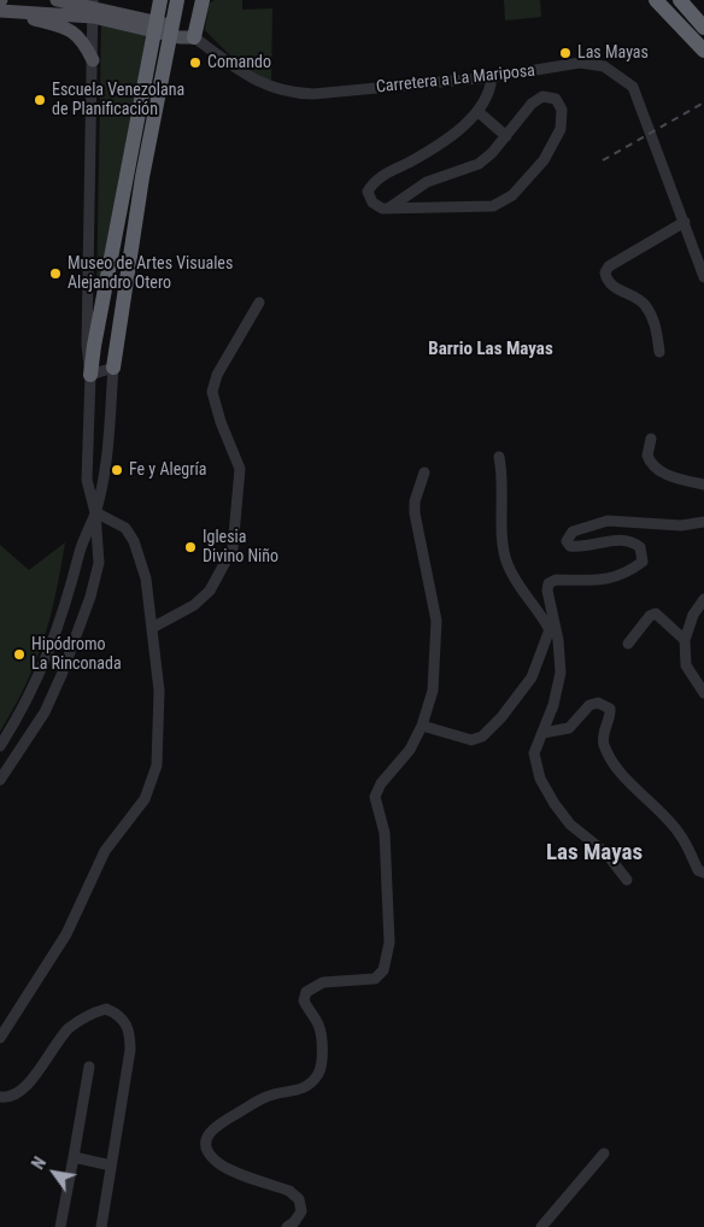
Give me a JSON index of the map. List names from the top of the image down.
{
  "streets": {
    "street": ["Carretera a La Mariposa"]
  },
  "districts": ["Barrio Las Mayas", "Las Mayas"],
  "places": [
    "Las Mayas",
    "Comando",
    "Escuela Venezolana de Planificación",
    "Museo de Artes Visuales Alejandro Otero",
    "Fe y Alegría",
    "Iglesia Divino Niño",
    "Hipódromo La Rinconada"
  ],
  "north": "top left"
}
